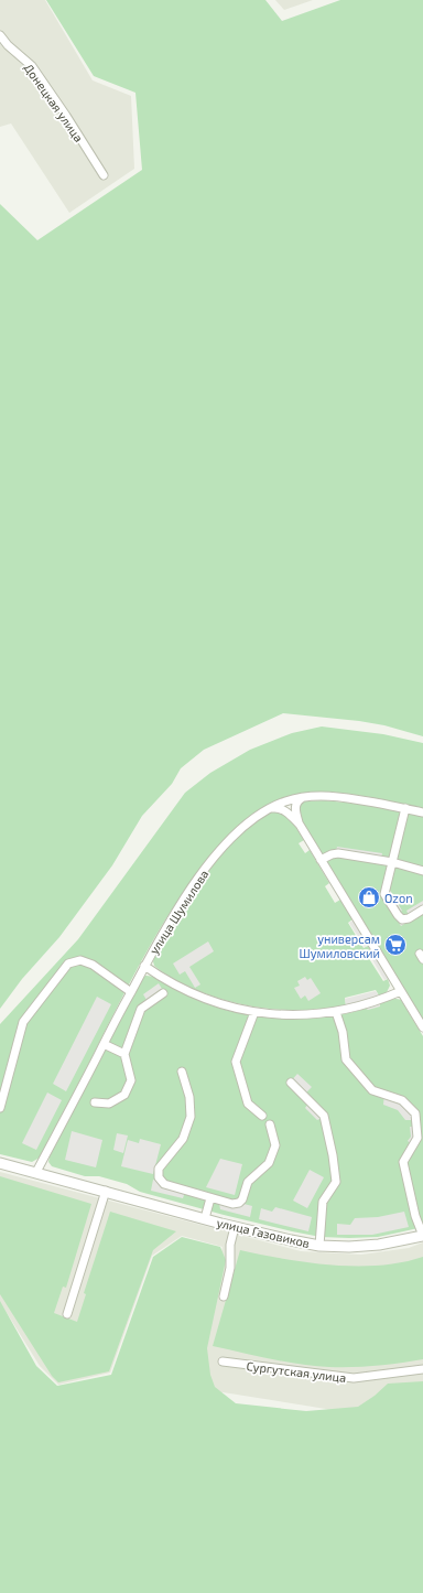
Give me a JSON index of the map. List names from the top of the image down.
{
  "streets": {
    "street": [
      "Донецкая улица",
      "улица Шумилова",
      "улица Газовиков",
      "Сургутская улица"
    ]
  },
  "crossings": [
    ["улица Шумилова", "улица Газовиков"]
  ],
  "places": {
    "shop": ["Ozon"],
    "supermarket": ["универсам Шумиловский"]
  }
}
